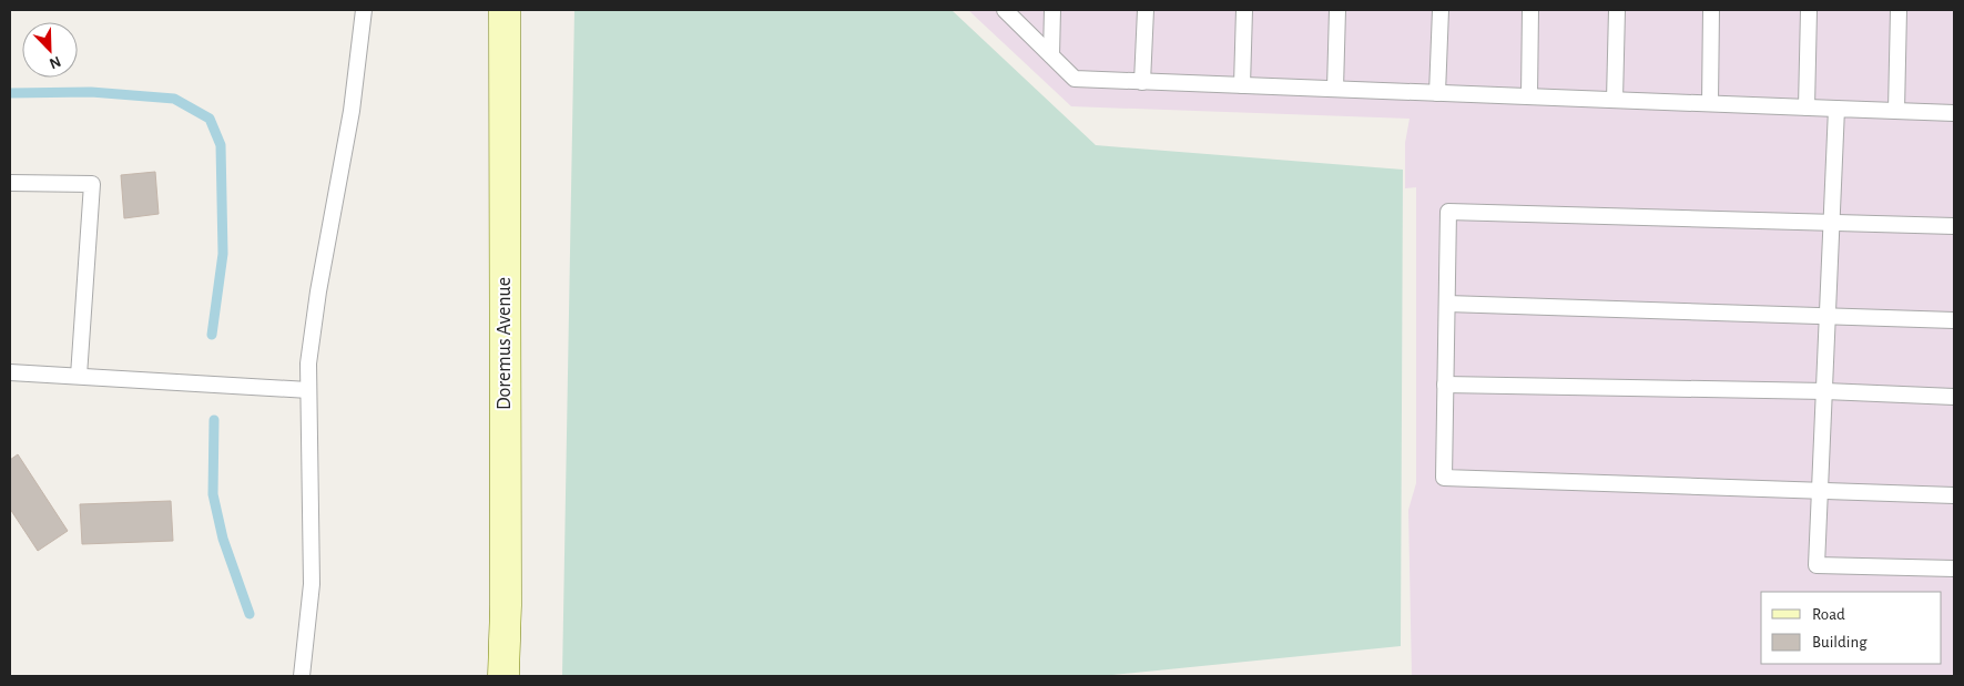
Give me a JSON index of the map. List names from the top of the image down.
{
  "streets": {
    "main road": ["Doremus Avenue"]
  },
  "legend": ["Road", "Building"],
  "north": "bottom right"
}
